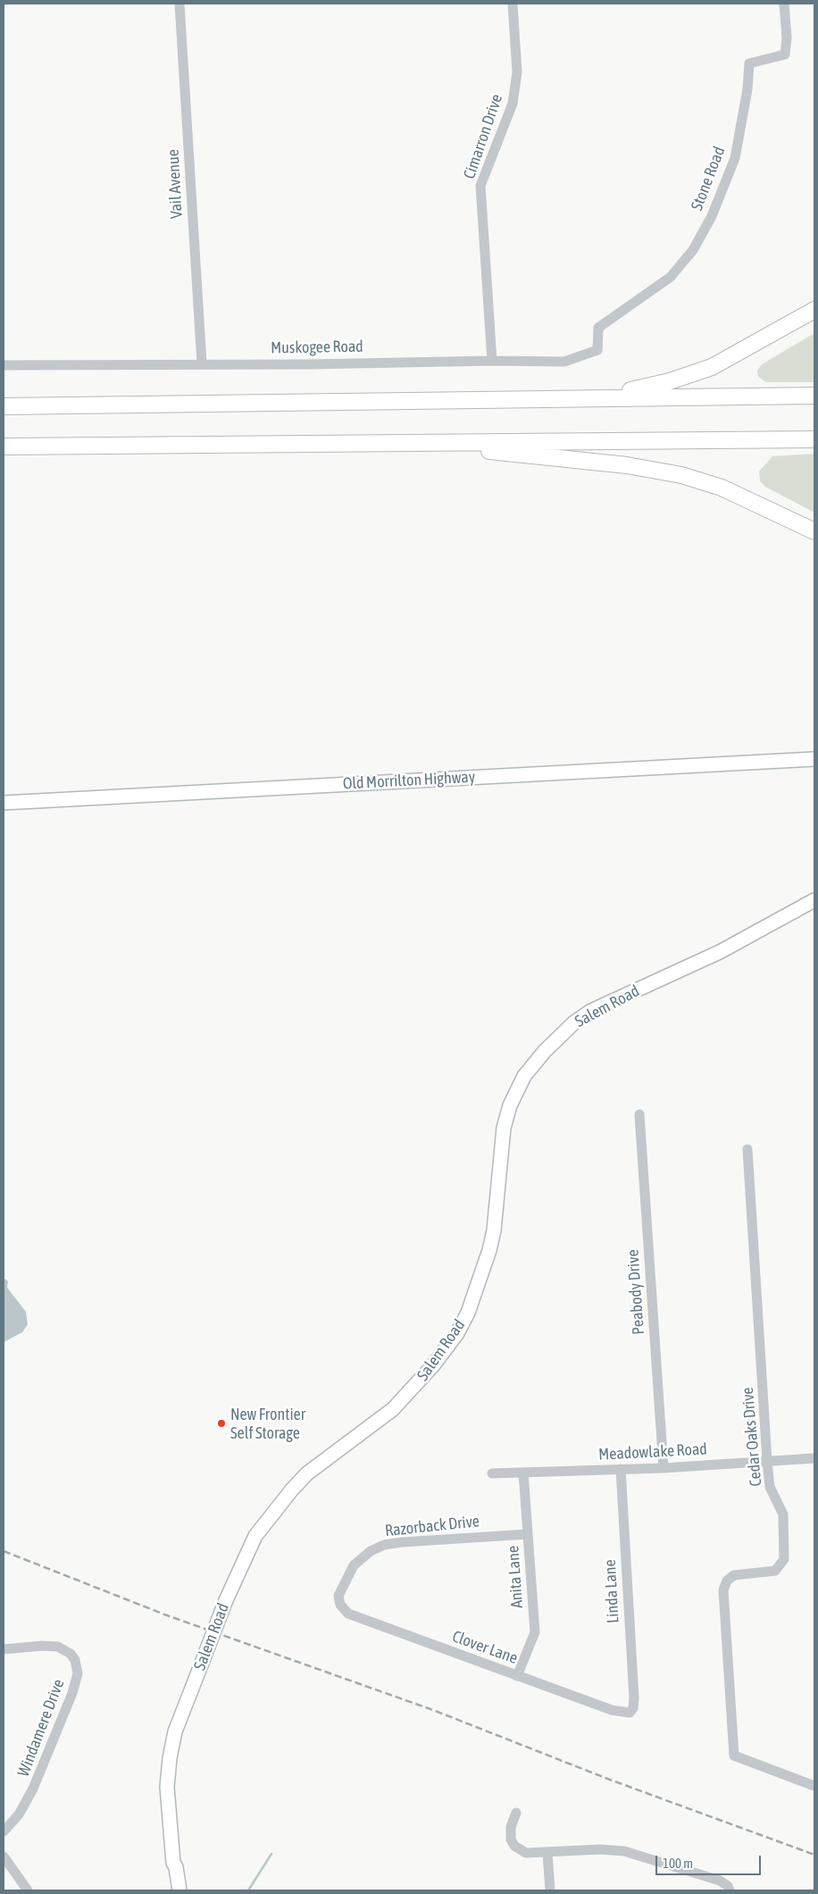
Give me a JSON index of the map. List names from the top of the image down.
{
  "streets": {
    "main road": ["Old Morrilton Highway", "Salem Road"],
    "street": [
      "Cimarron Drive",
      "Stone Road",
      "Vail Avenue",
      "Muskogee Road",
      "Peabody Drive",
      "Cedar Oaks Drive",
      "Meadowlake Road",
      "Razorback Drive",
      "Anita Lane",
      "Linda Lane",
      "Clover Lane",
      "Windamere Drive"
    ]
  },
  "crossings": [
    ["Cimarron Drive", "Muskogee Road"],
    ["Stone Road", "Muskogee Road"],
    ["Vail Avenue", "Muskogee Road"],
    ["Peabody Drive", "Meadowlake Road"],
    ["Cedar Oaks Drive", "Meadowlake Road"],
    ["Meadowlake Road", "Anita Lane"],
    ["Meadowlake Road", "Linda Lane"],
    ["Razorback Drive", "Anita Lane"],
    ["Razorback Drive", "Clover Lane"],
    ["Anita Lane", "Clover Lane"],
    ["Linda Lane", "Clover Lane"]
  ],
  "places": ["New Frontier Self Storage"],
  "scale_bar": "100 m"
}
